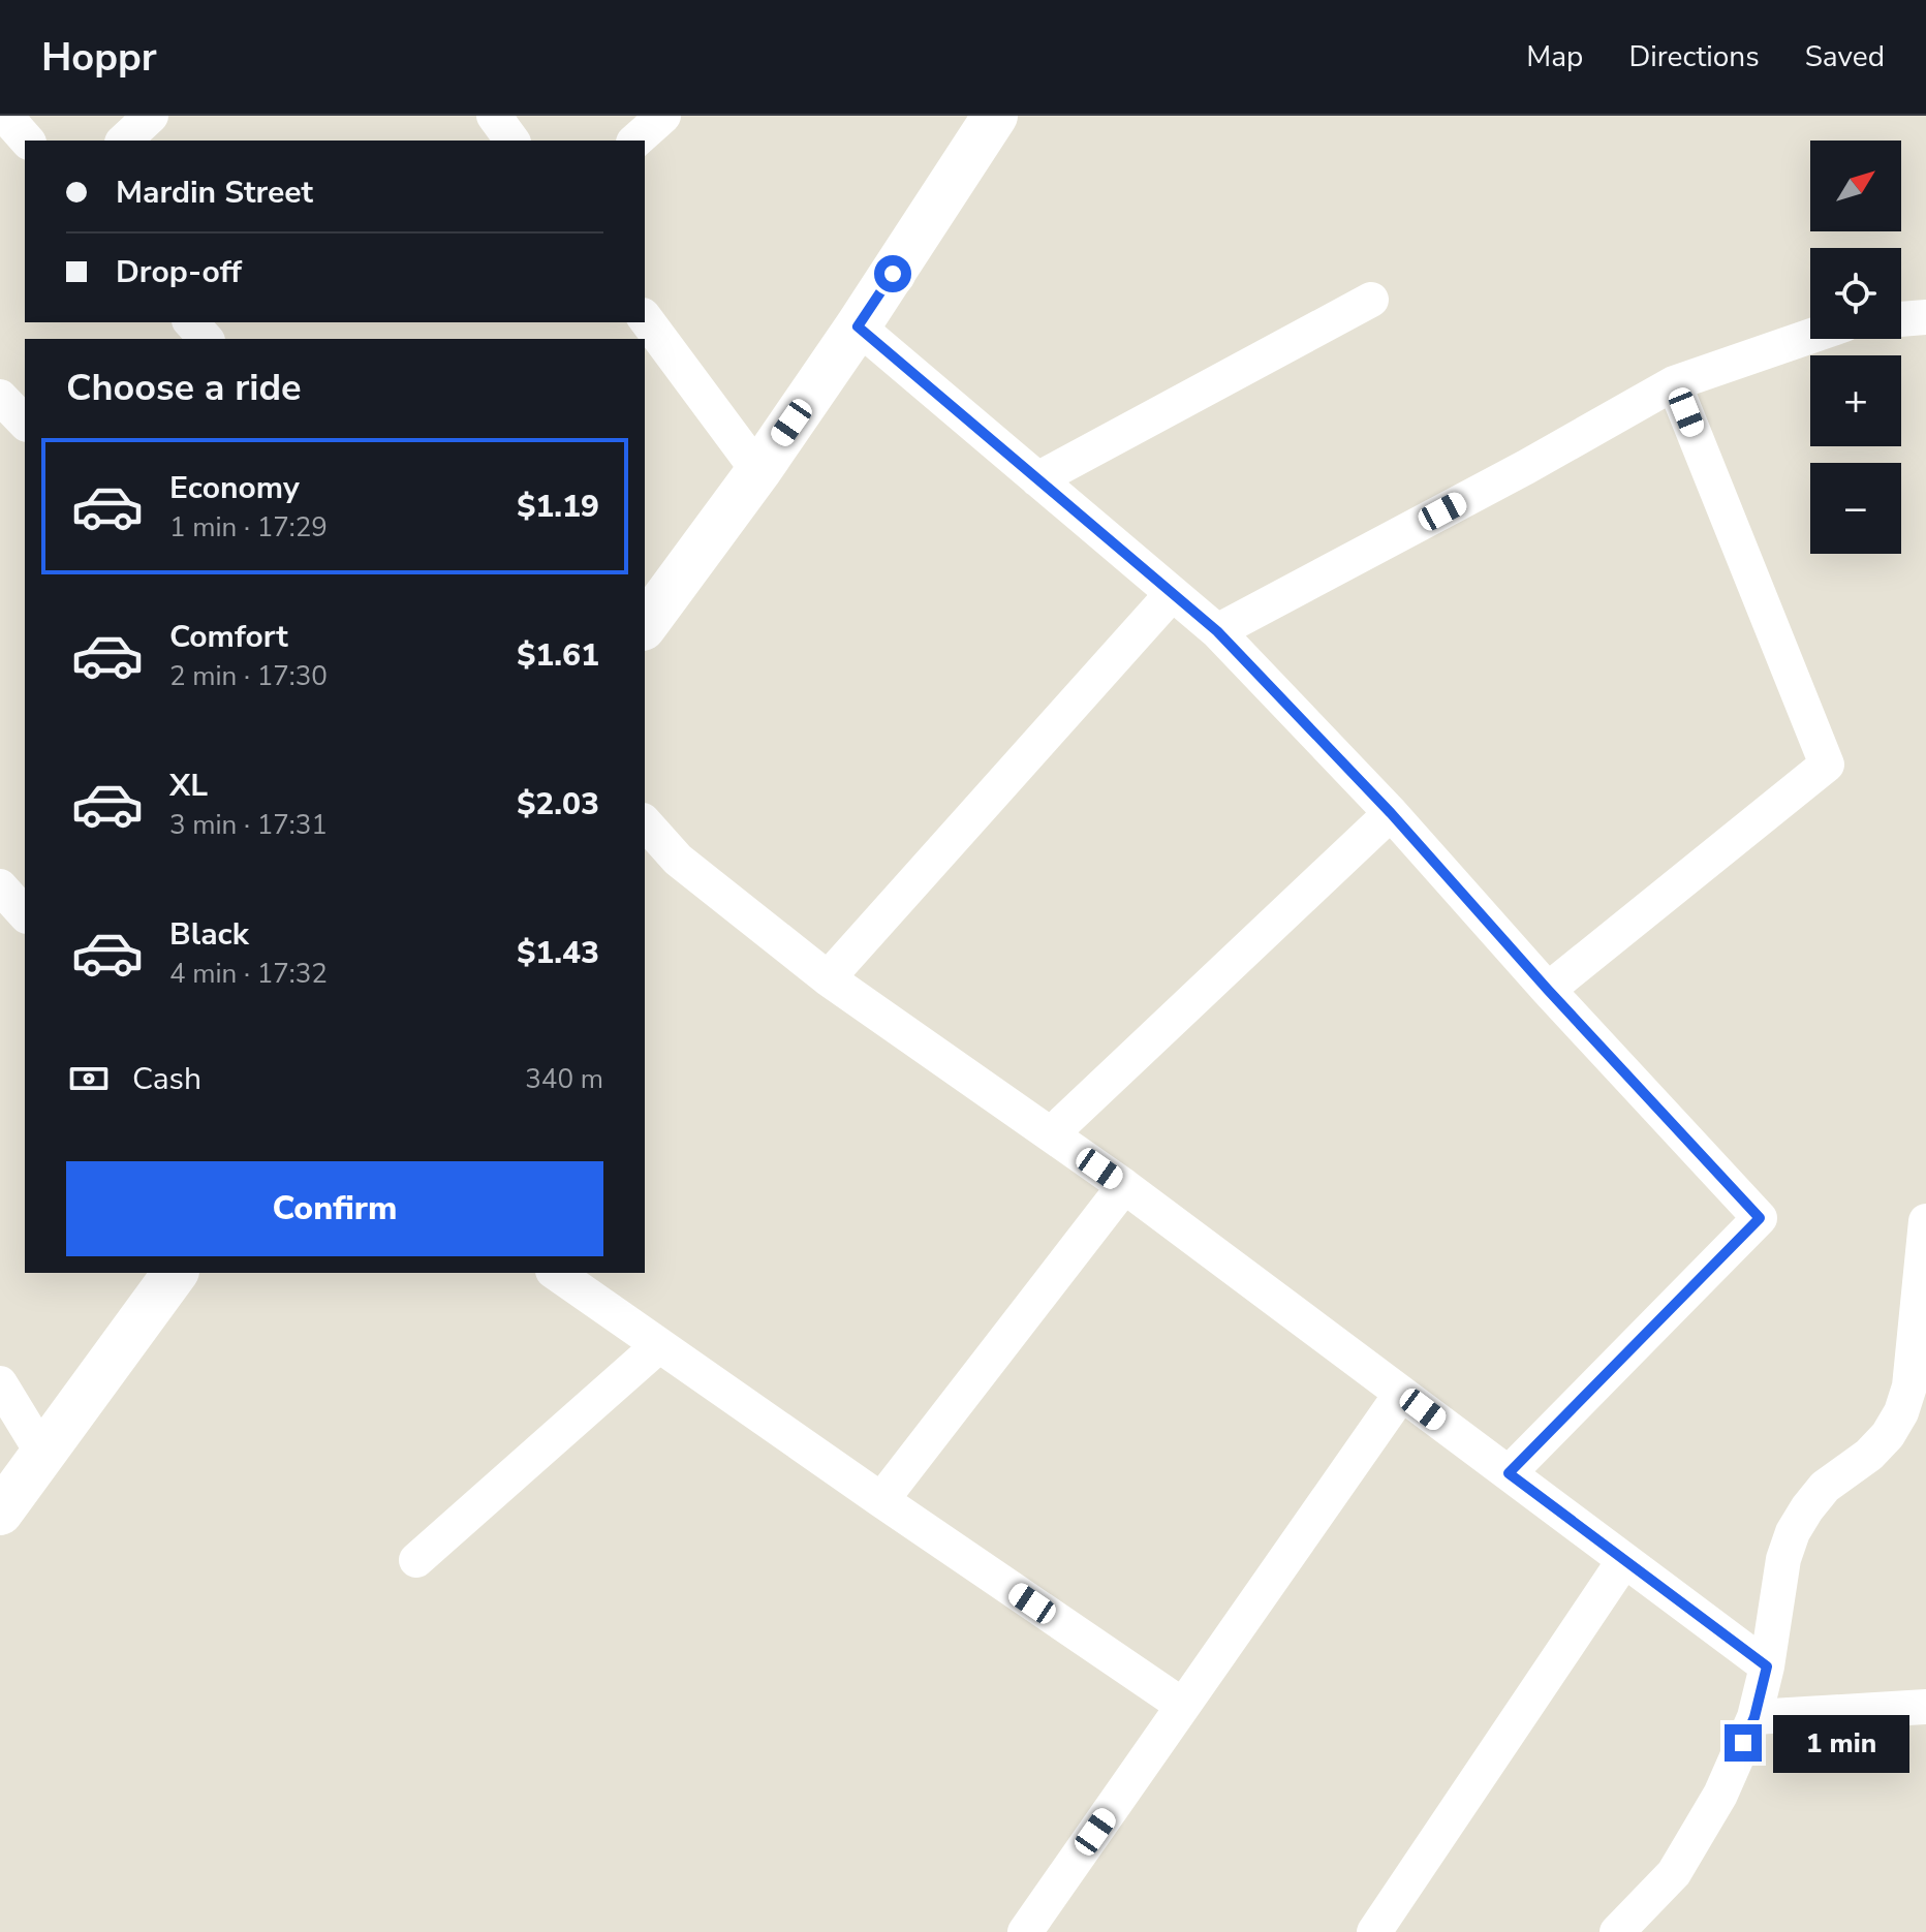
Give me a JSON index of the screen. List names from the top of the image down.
{
  "north": "top right",
  "page": {
    "header": "Hoppr",
    "nav": ["Map", "Directions", "Saved"],
    "map_buttons": ["+", "−"],
    "banner": ["Mardin Street", "Drop-off"],
    "heading": "Choose a ride",
    "list": [
      {
        "name": "Economy",
        "note": "1 min · 17:29",
        "value": "$1.19"
      },
      {
        "name": "Comfort",
        "note": "2 min · 17:30",
        "value": "$1.61"
      },
      {
        "name": "XL",
        "note": "3 min · 17:31",
        "value": "$2.03"
      },
      {
        "name": "Black",
        "note": "4 min · 17:32",
        "value": "$1.43"
      }
    ],
    "pay": ["Cash", "340 m"],
    "buttons": "Confirm",
    "bubble": "1 min"
  }
}
